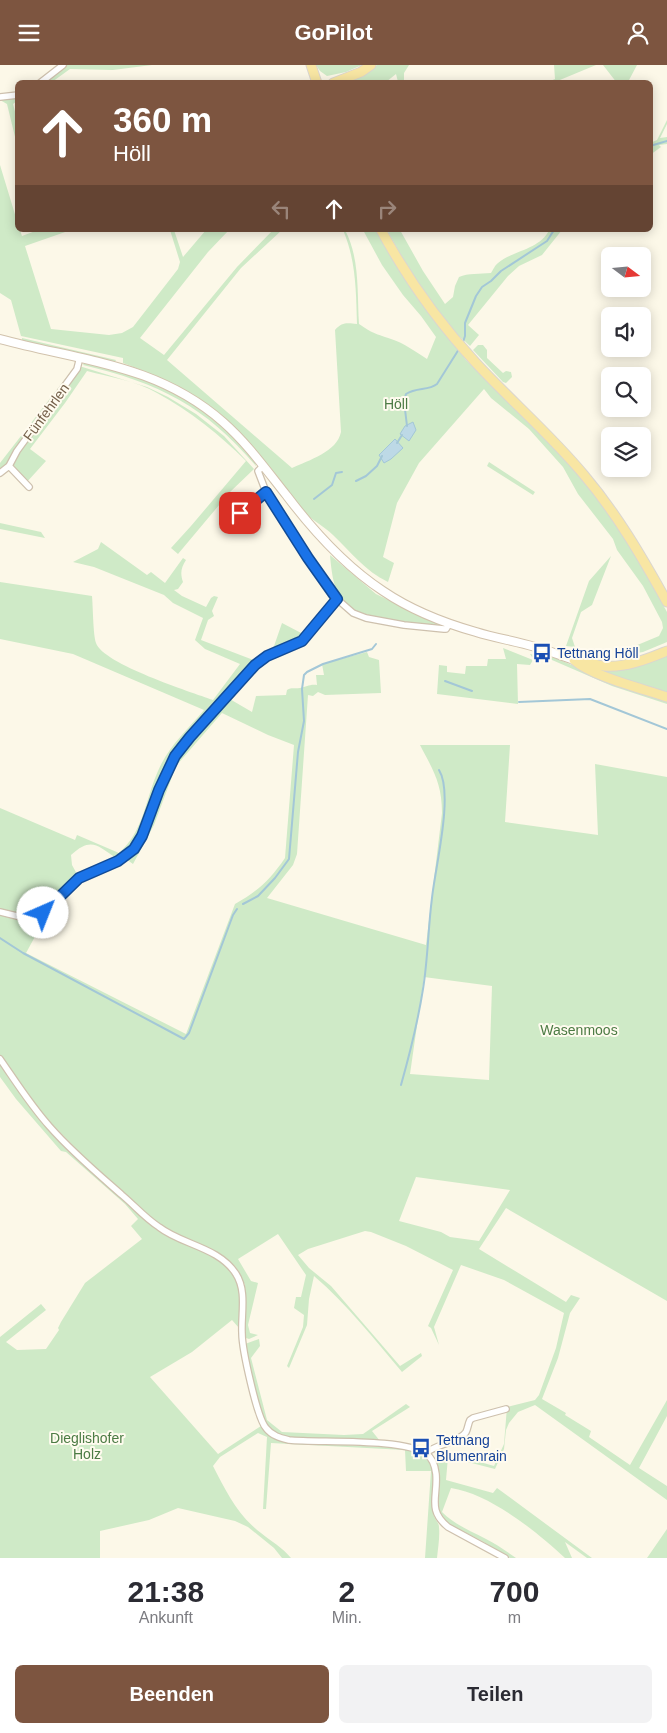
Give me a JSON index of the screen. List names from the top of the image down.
{
  "streets": {
    "street": ["Fünfehrlen"]
  },
  "parks": ["Höll", "Wasenmoos", "Dieglishofer Holz"],
  "places": {
    "bus stop": ["Tettnang Höll", "Tettnang Blumenrain"]
  },
  "north": "right",
  "page": {
    "header": "GoPilot",
    "turn": ["360 m", "Höll"],
    "eta": [
      "21:38",
      "Ankunft",
      "2",
      "Min.",
      "700",
      "m"
    ],
    "buttons": ["Beenden", "Teilen"]
  }
}
